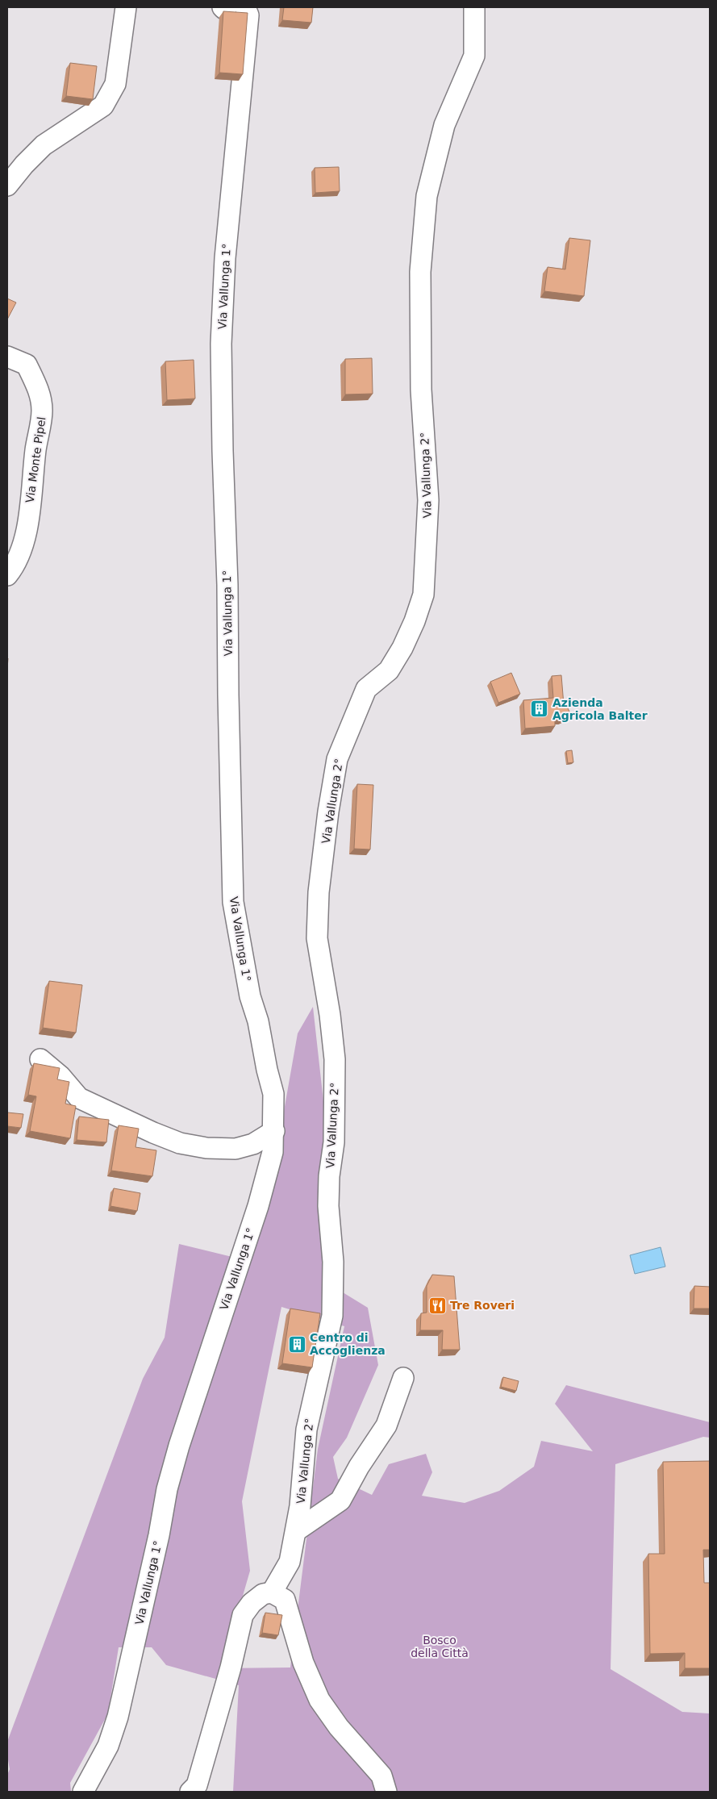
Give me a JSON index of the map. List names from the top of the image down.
{
  "streets": {
    "street": ["Via Vallunga 1°", "Via Monte Pipel", "Via Vallunga 2°"]
  },
  "parks": ["Bosco della Città"],
  "places": {
    "building": ["Azienda Agricola Balter", "Centro di Accoglienza"],
    "restaurant": ["Tre Roveri"]
  }
}
